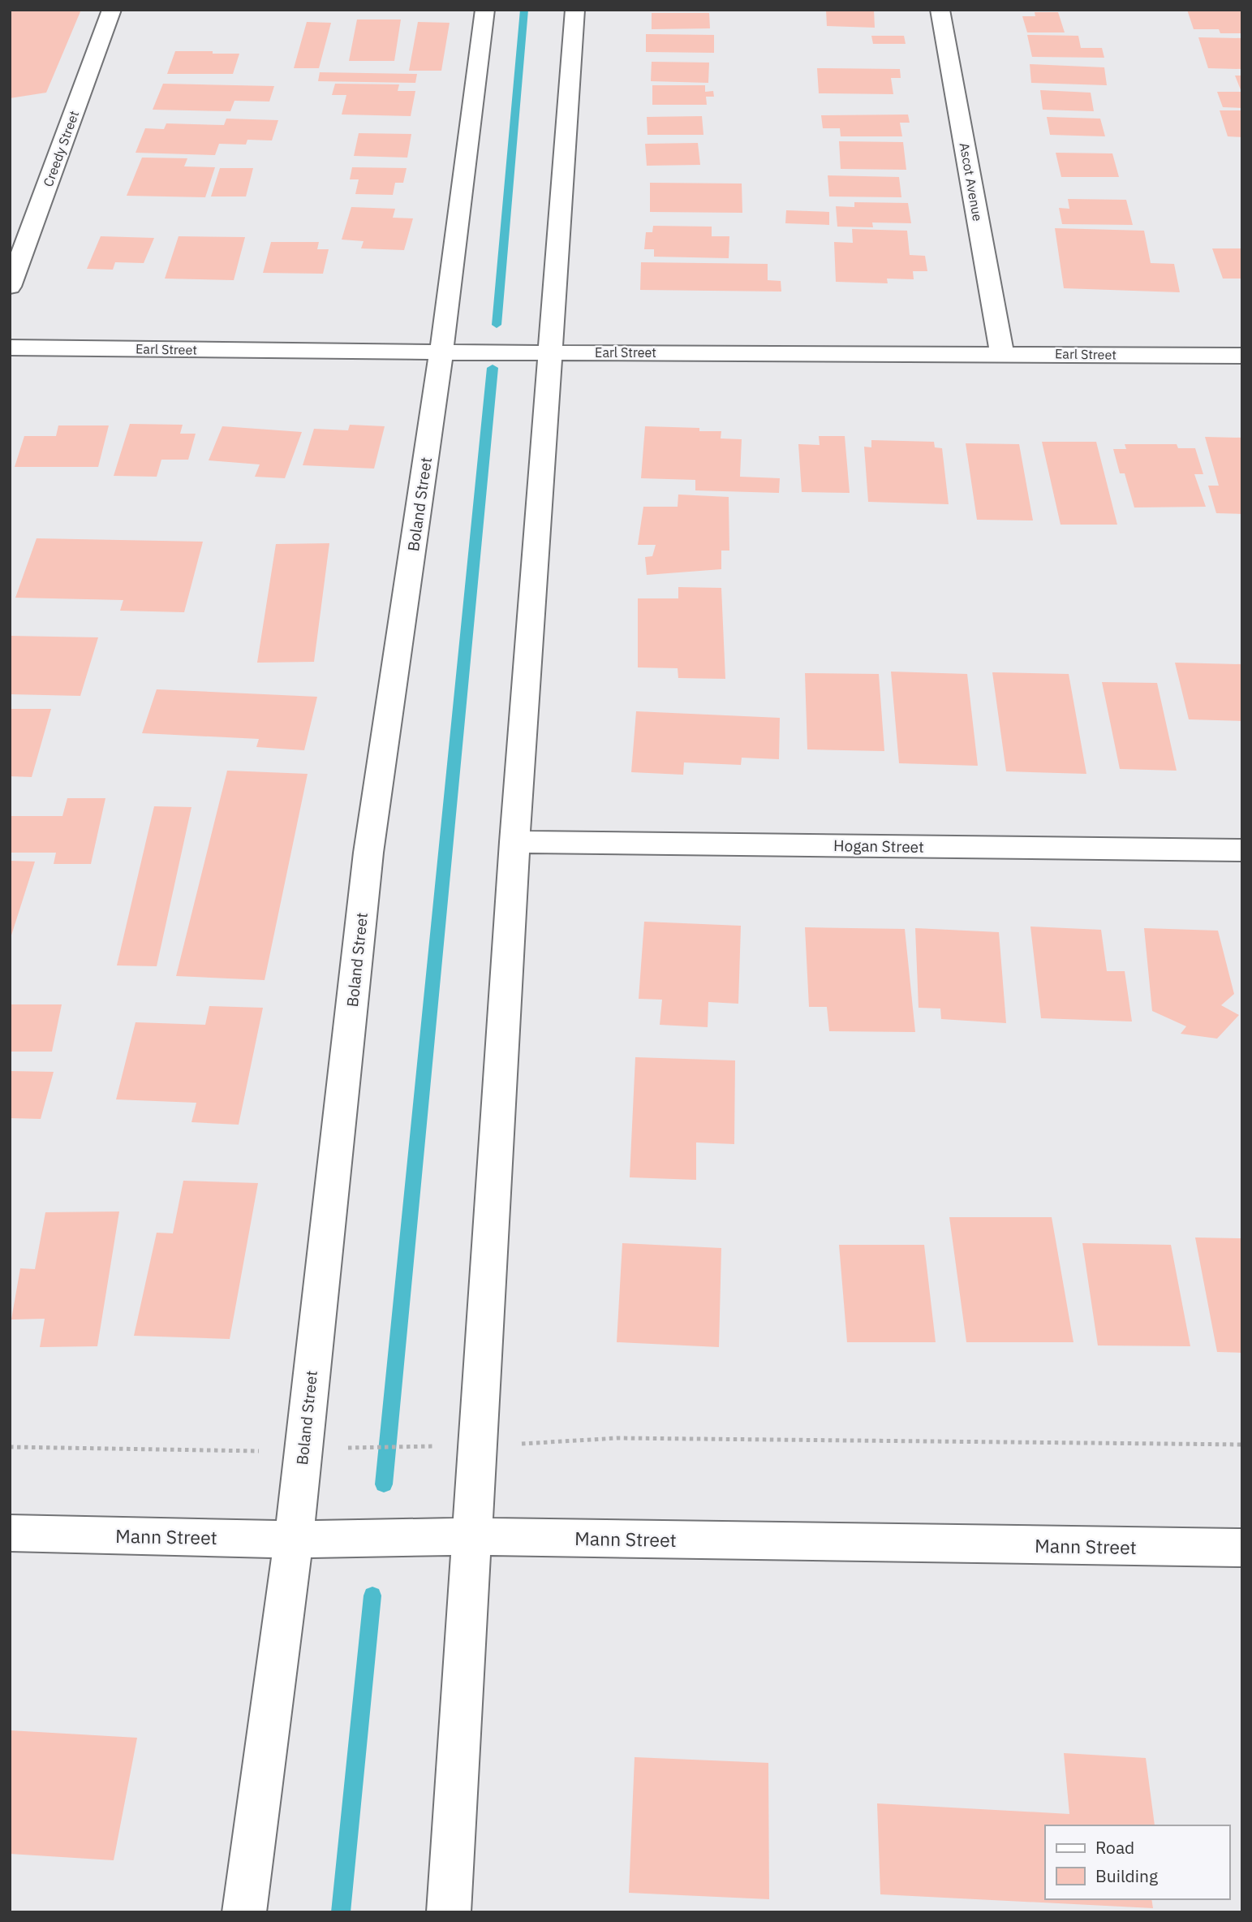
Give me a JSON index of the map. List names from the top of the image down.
{
  "streets": {
    "street": [
      "Creedy Street",
      "Ascot Avenue",
      "Earl Street",
      "Boland Street",
      "Hogan Street",
      "Mann Street"
    ]
  },
  "crossings": [
    ["Ascot Avenue", "Earl Street"],
    ["Earl Street", "Boland Street"],
    ["Boland Street", "Mann Street"]
  ],
  "legend": ["Road", "Building"]
}
